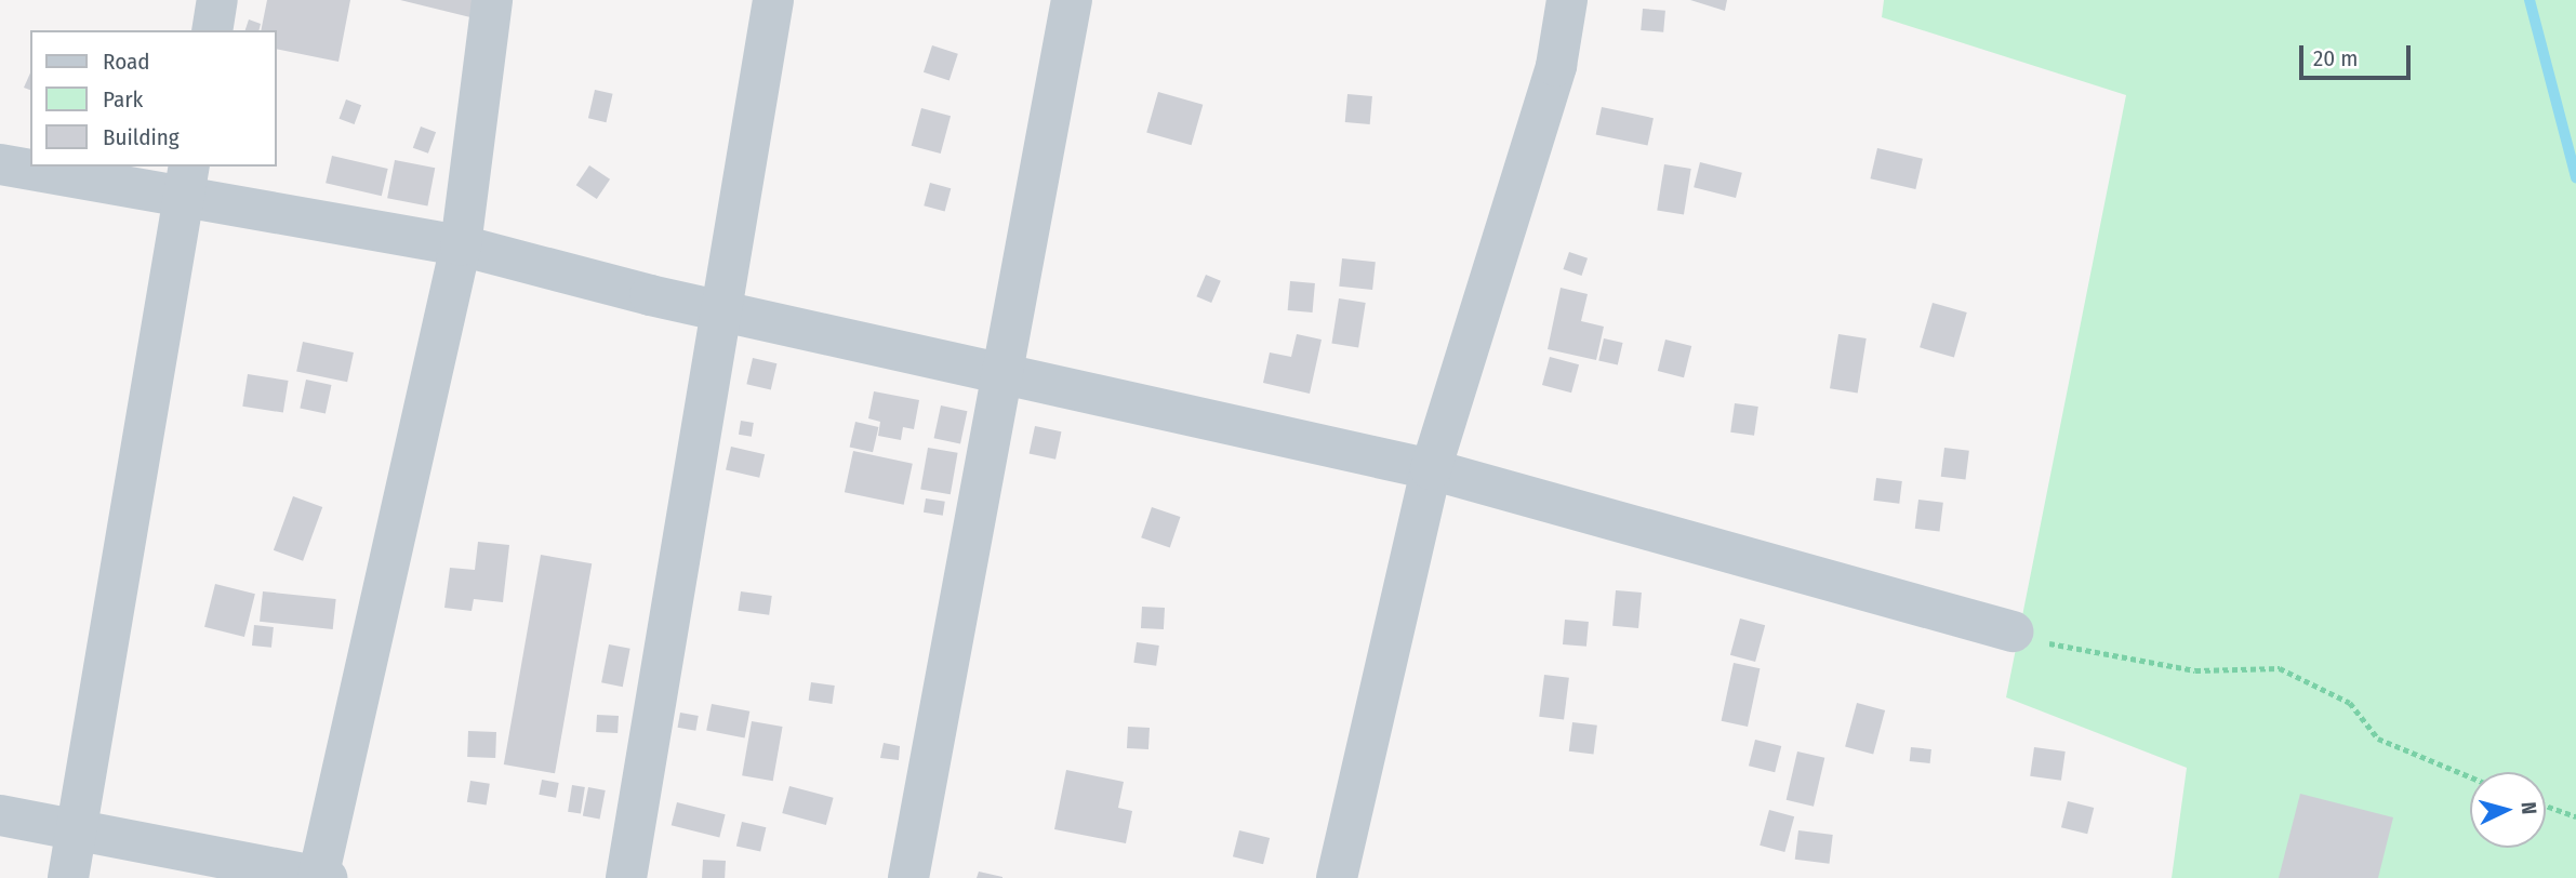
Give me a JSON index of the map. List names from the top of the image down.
{
  "legend": ["Road", "Park", "Building"],
  "scale_bar": "20 m",
  "north": "right"
}
